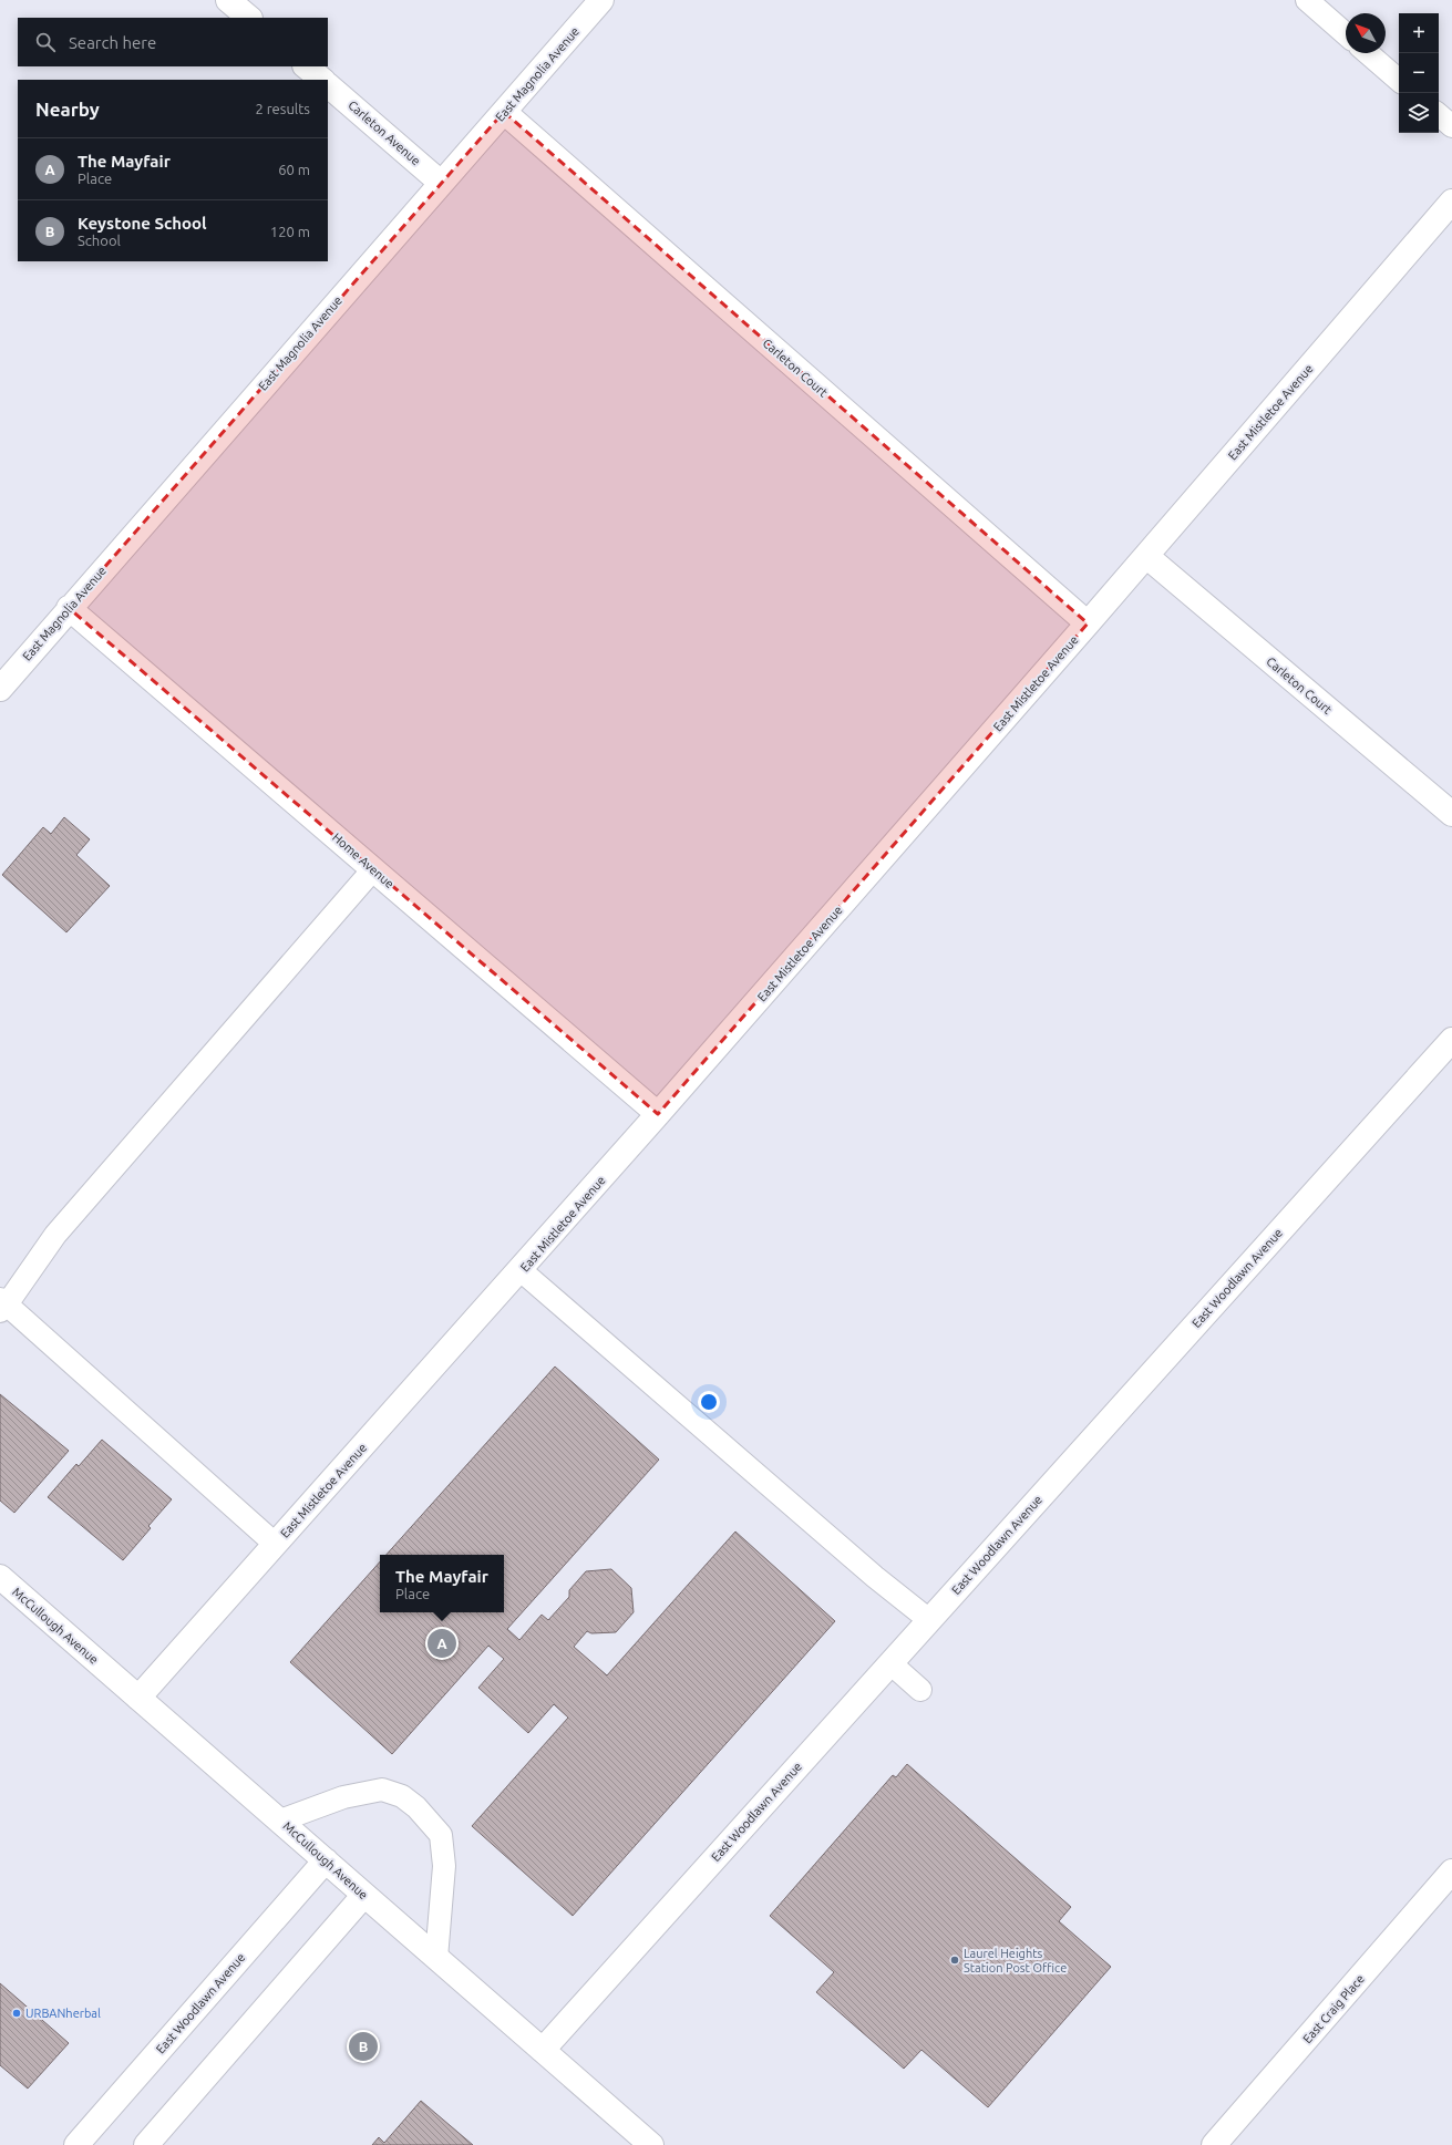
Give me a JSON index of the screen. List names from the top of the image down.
{
  "streets": {
    "street": [
      "East Magnolia Avenue",
      "Carleton Avenue",
      "Carleton Court",
      "East Mistletoe Avenue",
      "Home Avenue",
      "East Woodlawn Avenue",
      "McCullough Avenue",
      "East Craig Place"
    ]
  },
  "crossings": [
    ["East Magnolia Avenue", "Carleton Avenue"],
    ["East Magnolia Avenue", "Carleton Court"],
    ["East Magnolia Avenue", "Home Avenue"],
    ["Carleton Court", "East Mistletoe Avenue"],
    ["East Mistletoe Avenue", "Home Avenue"],
    ["East Mistletoe Avenue", "McCullough Avenue"],
    ["East Woodlawn Avenue", "McCullough Avenue"]
  ],
  "places": ["Laurel Heights Station Post Office", "URBANherbal"],
  "north": "top left",
  "page": {
    "map_buttons": ["+", "−"],
    "search": "Search here",
    "heading": ["Nearby", "2 results"],
    "list": [
      {
        "mark": "A",
        "name": "The Mayfair",
        "note": "Place",
        "value": "60 m"
      },
      {
        "mark": "B",
        "name": "Keystone School",
        "note": "School",
        "value": "120 m"
      }
    ],
    "popup": ["The Mayfair", "Place"],
    "pins": ["A", "B"]
  }
}
